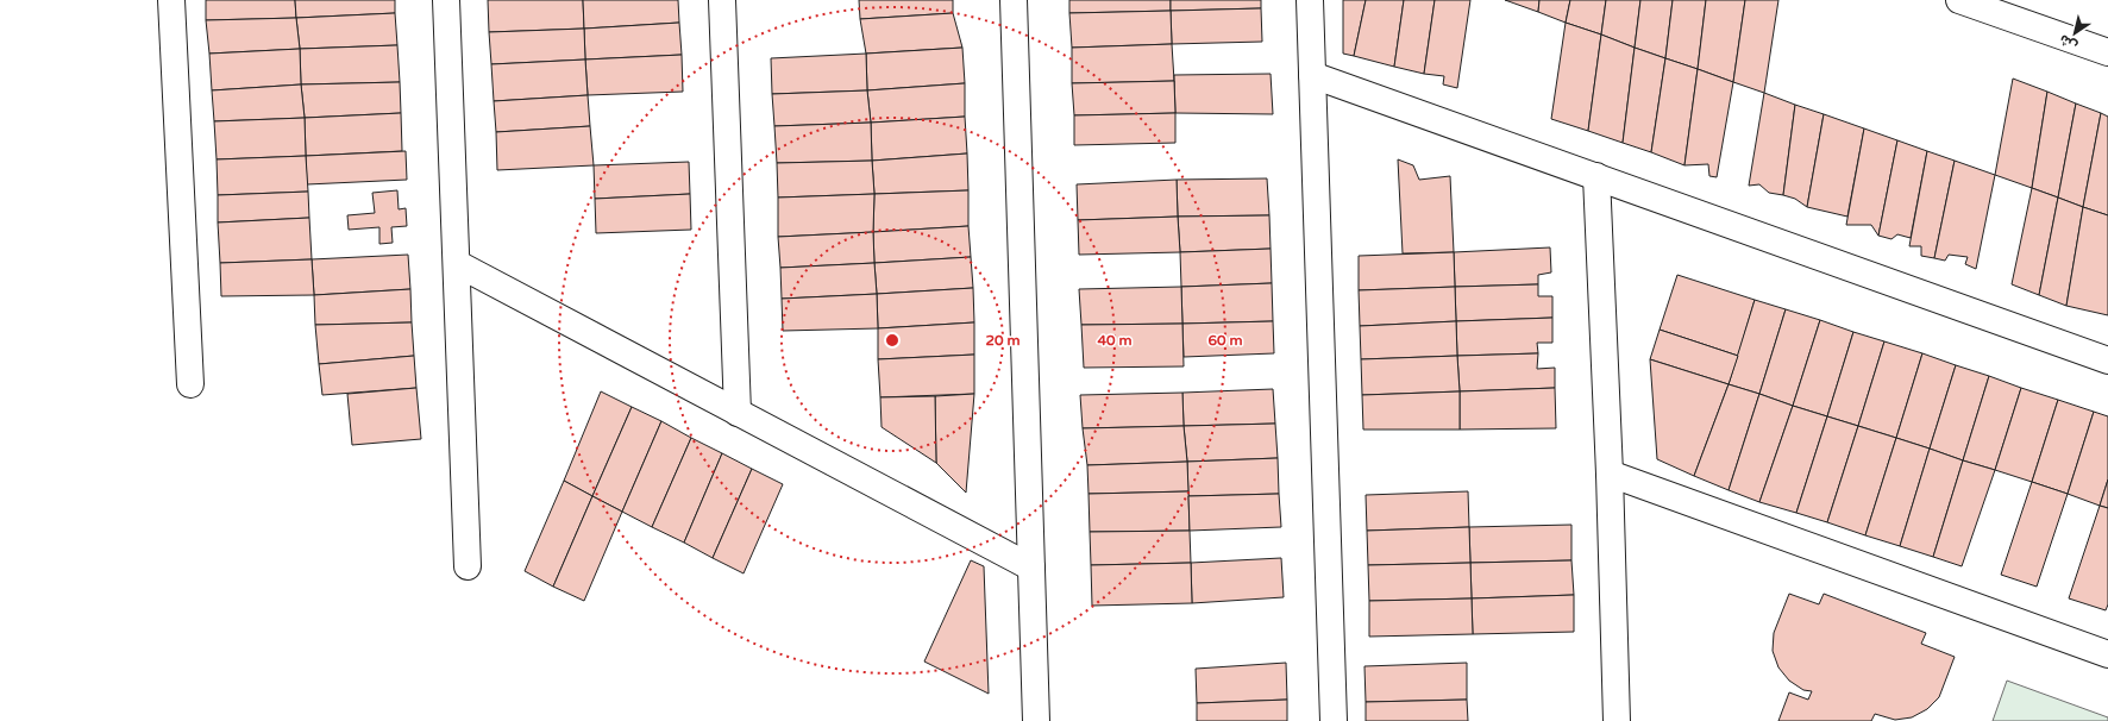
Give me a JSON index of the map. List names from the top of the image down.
{
  "north": "bottom left",
  "rings": ["20 m", "40 m", "60 m"]
}
